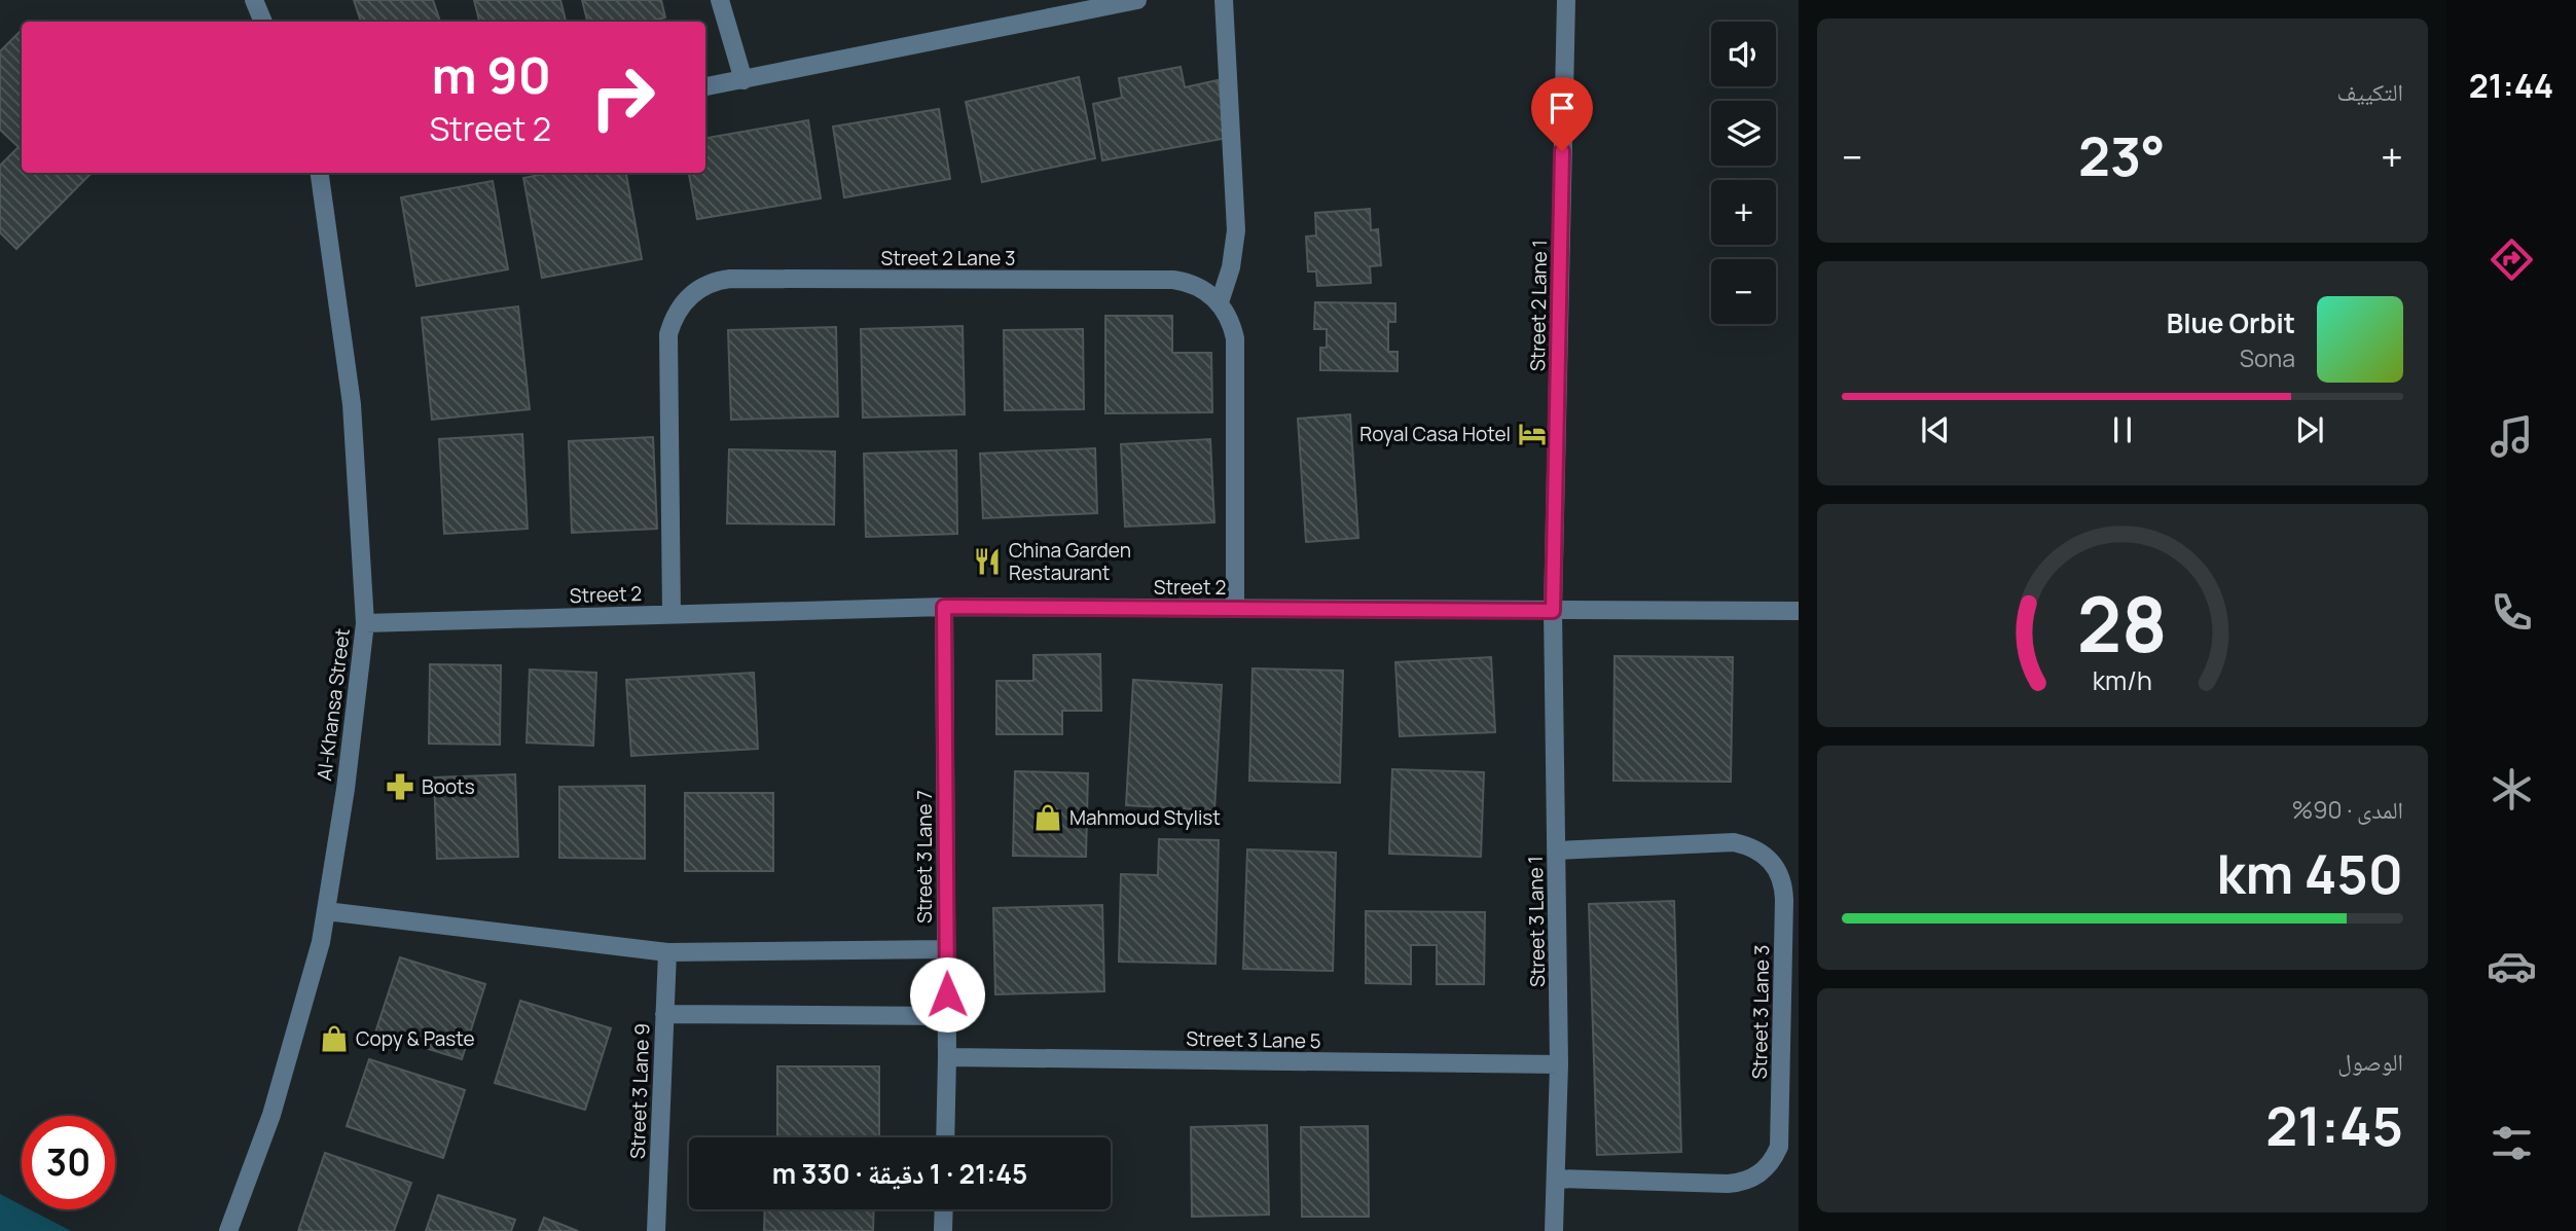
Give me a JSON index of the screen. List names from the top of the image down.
{
  "streets": {
    "street": [
      "Street 2 Lane 3",
      "Street 2 Lane 1",
      "Street 2",
      "Al-Khansa Street",
      "Street 3 Lane 7",
      "Street 3 Lane 1",
      "Street 3 Lane 3",
      "Street 3 Lane 5",
      "Street 3 Lane 9"
    ]
  },
  "crossings": [
    ["Street 2 Lane 3", "Street 2"],
    ["Street 2 Lane 1", "Street 2"],
    ["Street 2 Lane 1", "Street 3 Lane 1"],
    ["Street 2", "Al-Khansa Street"],
    ["Street 2", "Street 3 Lane 7"],
    ["Street 2", "Street 3 Lane 1"],
    ["Street 3 Lane 7", "Street 3 Lane 5"],
    ["Street 3 Lane 1", "Street 3 Lane 3"],
    ["Street 3 Lane 1", "Street 3 Lane 5"]
  ],
  "places": {
    "hotel": ["Royal Casa Hotel"],
    "restaurant": ["China Garden Restaurant"],
    "pharmacy": ["Boots"],
    "shop": ["Mahmoud Stylist", "Copy & Paste"]
  },
  "page": {
    "tabs": "21:44",
    "tile": [
      "التكييف",
      ["المدى · 90%", "450 km"],
      ["الوصول", "21:45"]
    ],
    "map_buttons": ["+", "−"],
    "turn": ["90 m", "Street 2"],
    "heat": ["−", "23°", "+"],
    "song": ["Blue Orbit", "Sona"],
    "limit": "30",
    "trip": "21:45 · 1 دقيقة · 330 m",
    "gauge": ["28", "km/h"]
  }
}
